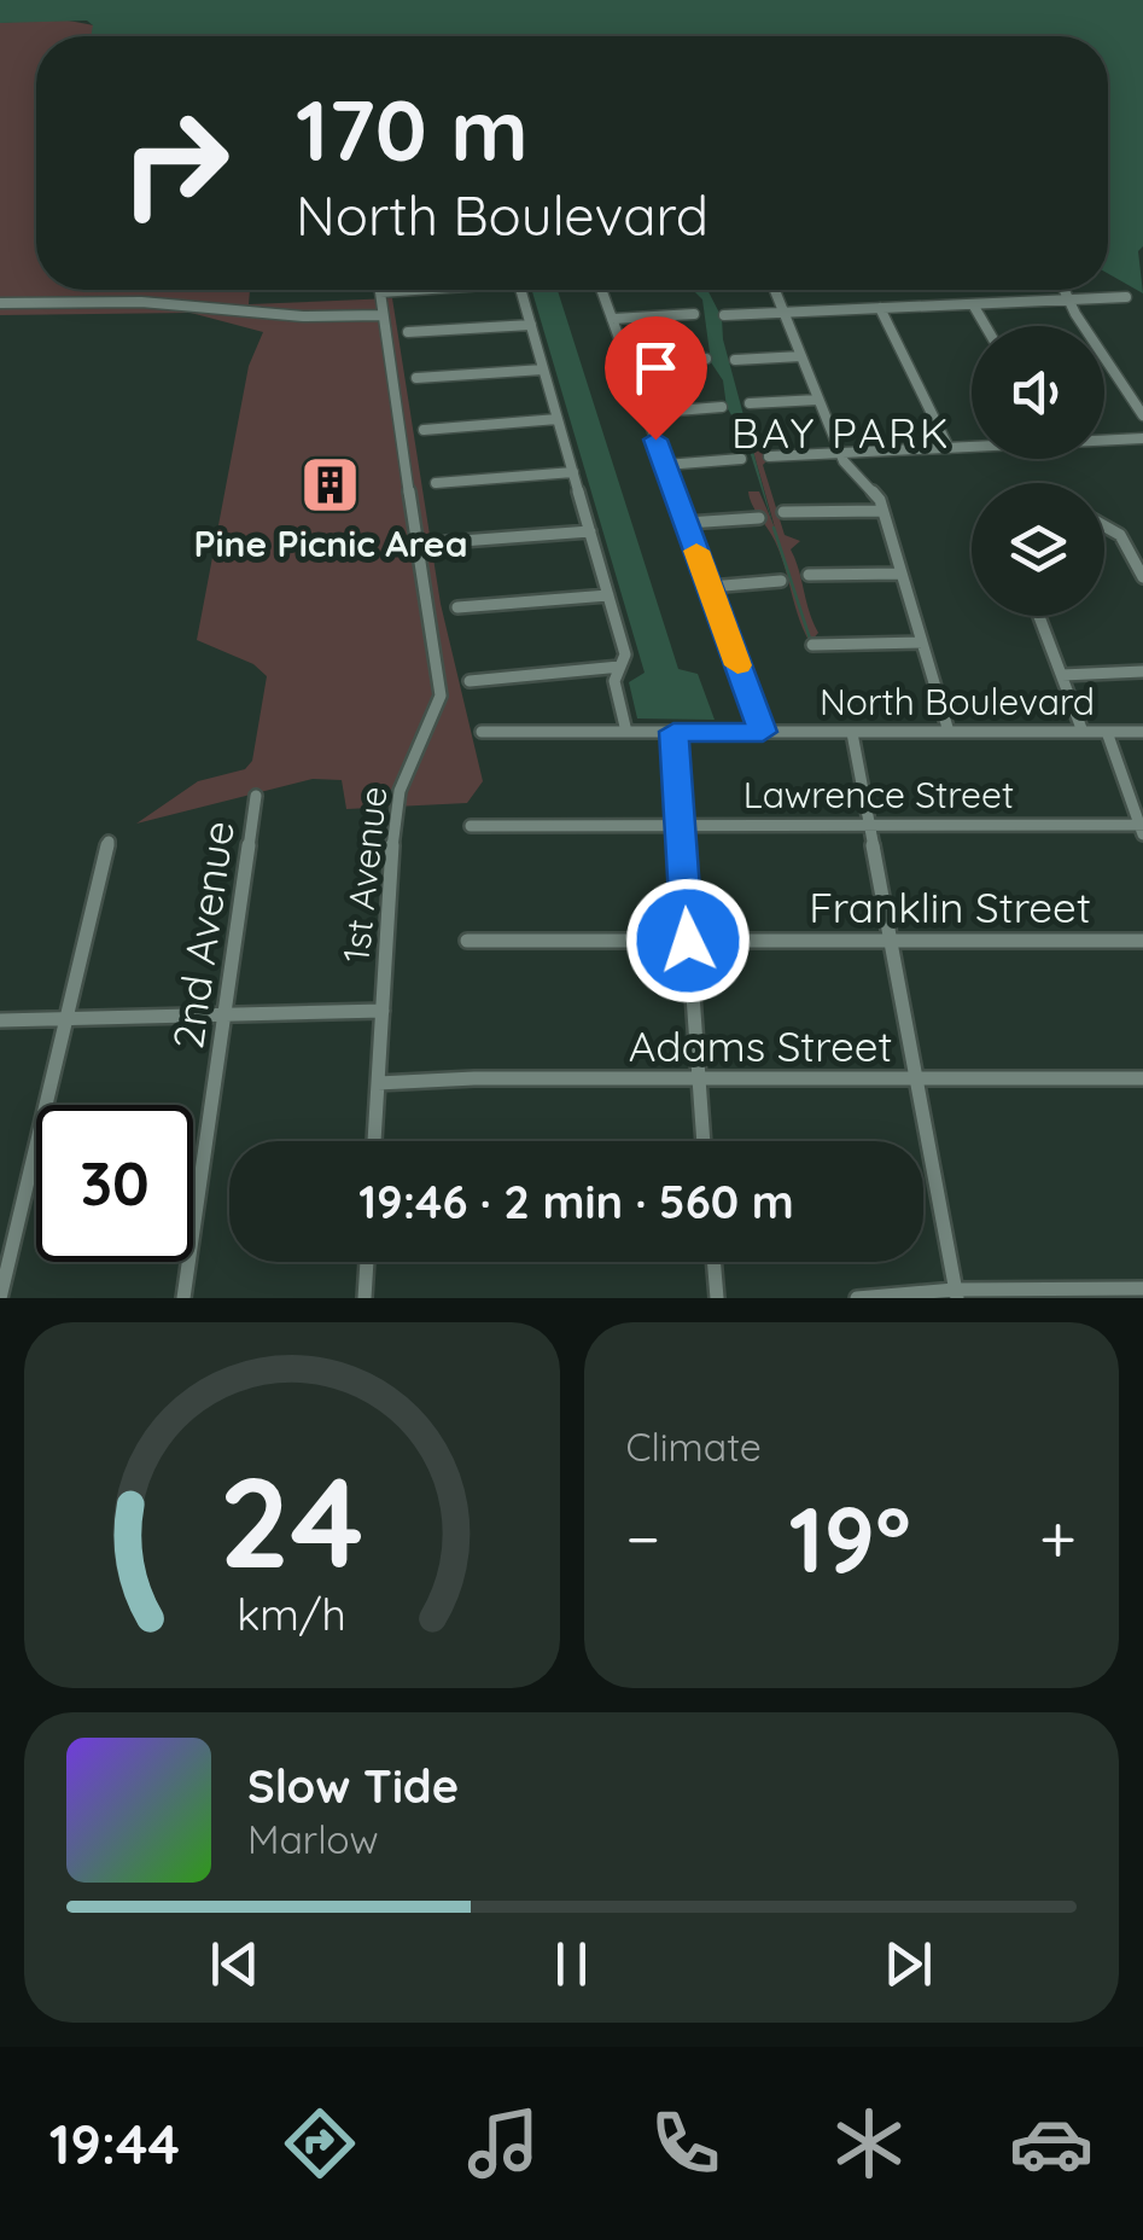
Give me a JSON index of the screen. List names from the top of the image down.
{
  "streets": {
    "street": [
      "North Boulevard",
      "Lawrence Street",
      "1st Avenue",
      "Franklin Street",
      "2nd Avenue",
      "Adams Street"
    ]
  },
  "crossings": [
    ["1st Avenue", "Adams Street"]
  ],
  "districts": ["BAY PARK"],
  "places": {
    "building": ["Pine Picnic Area"]
  },
  "page": {
    "turn": ["170 m", "North Boulevard"],
    "limit": "30",
    "trip": "19:46 · 2 min · 560 m",
    "tile": "Climate",
    "heat": ["−", "19°", "+"],
    "song": ["Slow Tide", "Marlow"],
    "tabs": "19:44",
    "gauge": ["24", "km/h"]
  }
}
